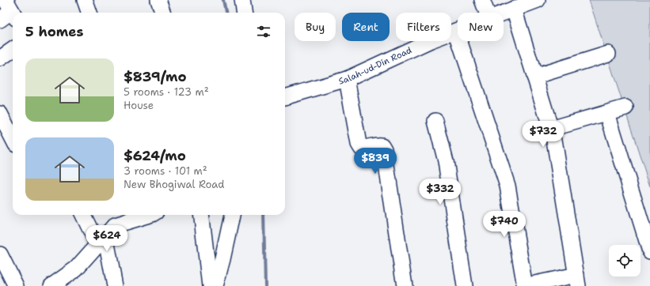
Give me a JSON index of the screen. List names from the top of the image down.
{
  "streets": {
    "street": ["Salah-ud-Din Road"]
  },
  "page": {
    "chip": [
      "Buy",
      "Rent",
      "Filters",
      "New"
    ],
    "heading": "5 homes",
    "list": [
      {
        "name": "$839/mo",
        "note": "5 rooms · 123 m² · House"
      },
      {
        "name": "$624/mo",
        "note": "3 rooms · 101 m² · New Bhogiwal Road"
      }
    ],
    "price": [
      "$732",
      "$839",
      "$332",
      "$740",
      "$624"
    ]
  }
}
